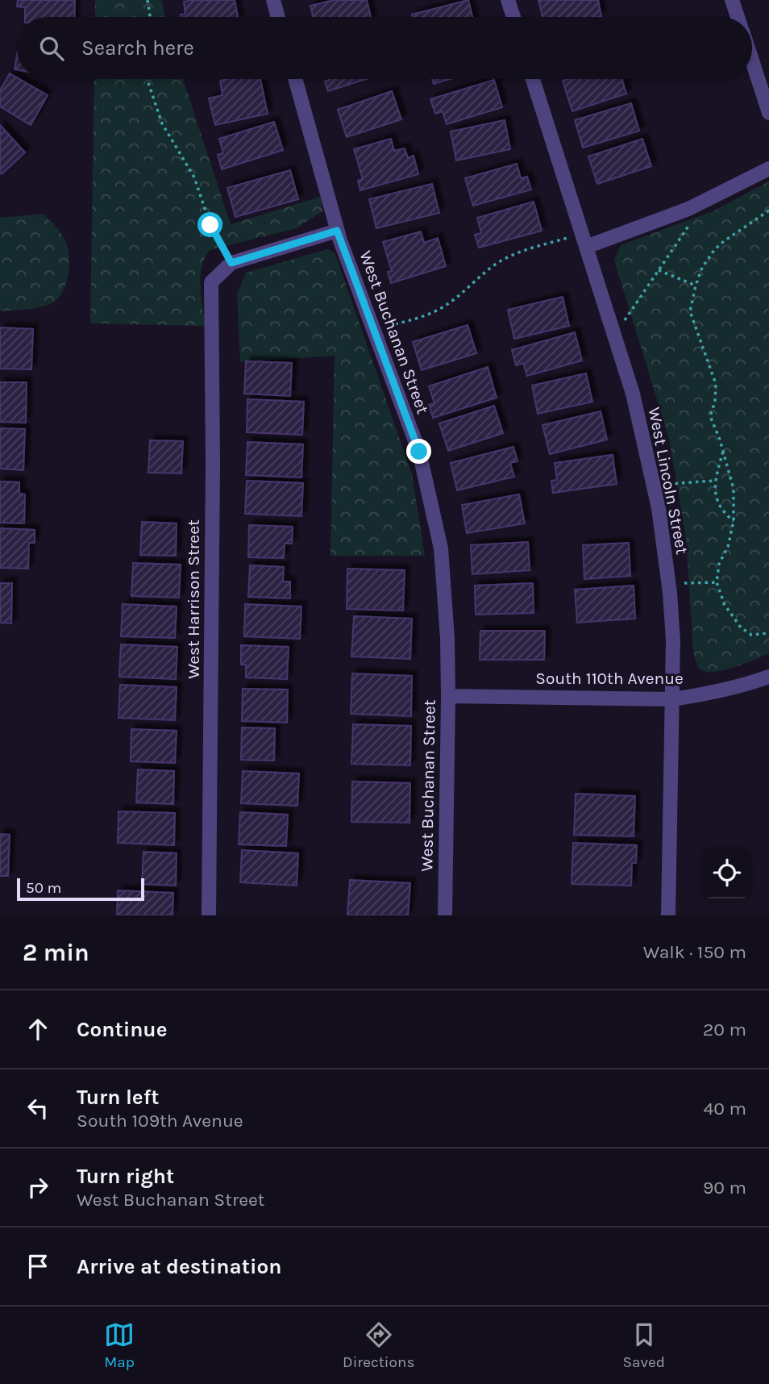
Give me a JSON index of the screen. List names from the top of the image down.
{
  "streets": {
    "street": [
      "West Buchanan Street",
      "West Lincoln Street",
      "West Harrison Street",
      "South 110th Avenue"
    ]
  },
  "crossings": [
    ["West Buchanan Street", "South 110th Avenue"],
    ["West Lincoln Street", "South 110th Avenue"]
  ],
  "scale_bar": "50 m",
  "page": {
    "search": "Search here",
    "scale": "50 m",
    "heading": ["2 min", "Walk · 150 m"],
    "list": [
      ["Continue", "20 m"],
      ["Turn left", "South 109th Avenue", "40 m"],
      ["Turn right", "West Buchanan Street", "90 m"],
      "Arrive at destination"
    ],
    "nav": ["Map", "Directions", "Saved"]
  }
}
